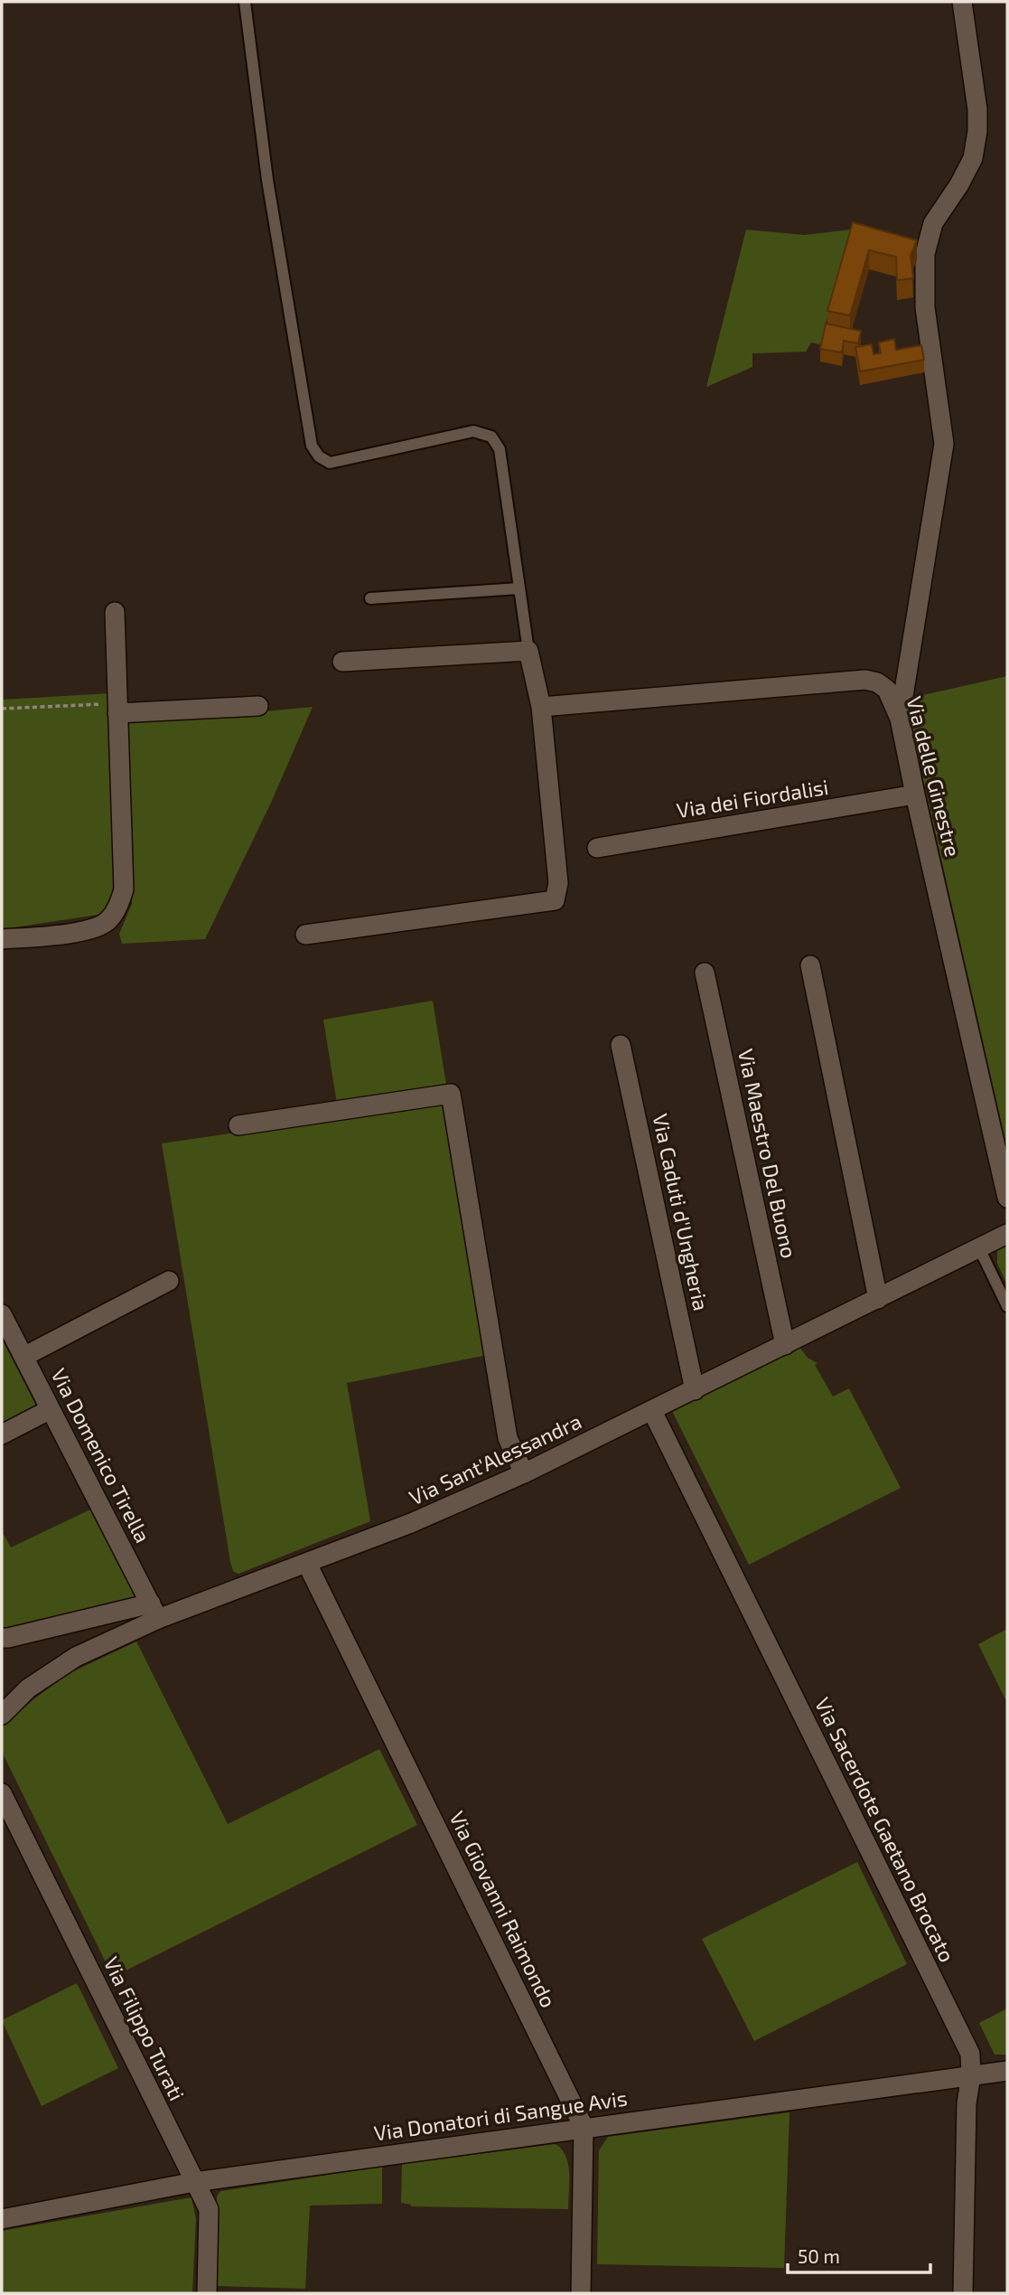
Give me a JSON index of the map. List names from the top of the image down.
{
  "streets": {
    "street": [
      "Via delle Ginestre",
      "Via dei Fiordalisi",
      "Via Maestro Del Buono",
      "Via Caduti d'Ungheria",
      "Via Domenico Tirella",
      "Via Sant'Alessandra",
      "Via Sacerdote Gaetano Brocato",
      "Via Giovanni Raimondo",
      "Via Filippo Turati",
      "Via Donatori di Sangue Avis"
    ]
  },
  "crossings": [
    ["Via delle Ginestre", "Via dei Fiordalisi"],
    ["Via Maestro Del Buono", "Via Sant'Alessandra"],
    ["Via Caduti d'Ungheria", "Via Sant'Alessandra"],
    ["Via Domenico Tirella", "Via Sant'Alessandra"],
    ["Via Sant'Alessandra", "Via Sacerdote Gaetano Brocato"],
    ["Via Sant'Alessandra", "Via Giovanni Raimondo"],
    ["Via Sacerdote Gaetano Brocato", "Via Donatori di Sangue Avis"],
    ["Via Giovanni Raimondo", "Via Donatori di Sangue Avis"],
    ["Via Filippo Turati", "Via Donatori di Sangue Avis"]
  ],
  "scale_bar": "50 m"
}
